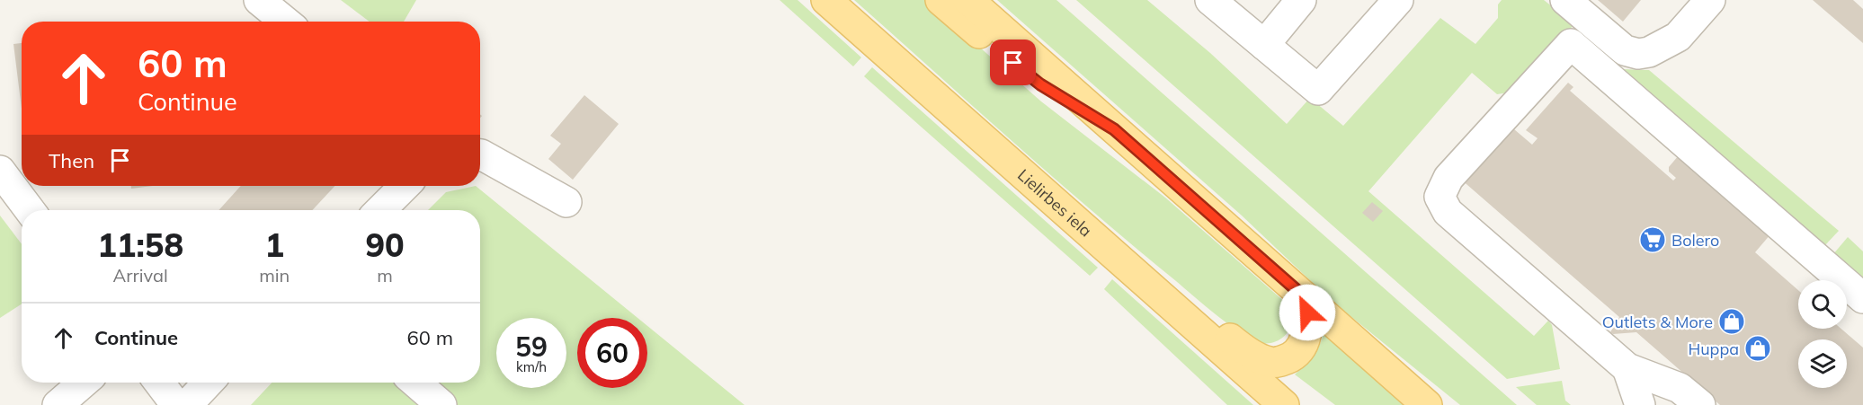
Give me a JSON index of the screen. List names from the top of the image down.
{
  "streets": {
    "main road": ["Lielirbes iela"]
  },
  "places": {
    "supermarket": ["Bolero"],
    "shop": ["Outlets & More", "Huppa"]
  },
  "page": {
    "turn": ["60 m", "Continue"],
    "then": "Then",
    "eta": [
      "11:58",
      "Arrival",
      "1",
      "min",
      "90",
      "m"
    ],
    "list": [
      {
        "name": "Continue",
        "value": "60 m"
      }
    ],
    "speed": "59 km/h",
    "limit": "60"
  }
}
